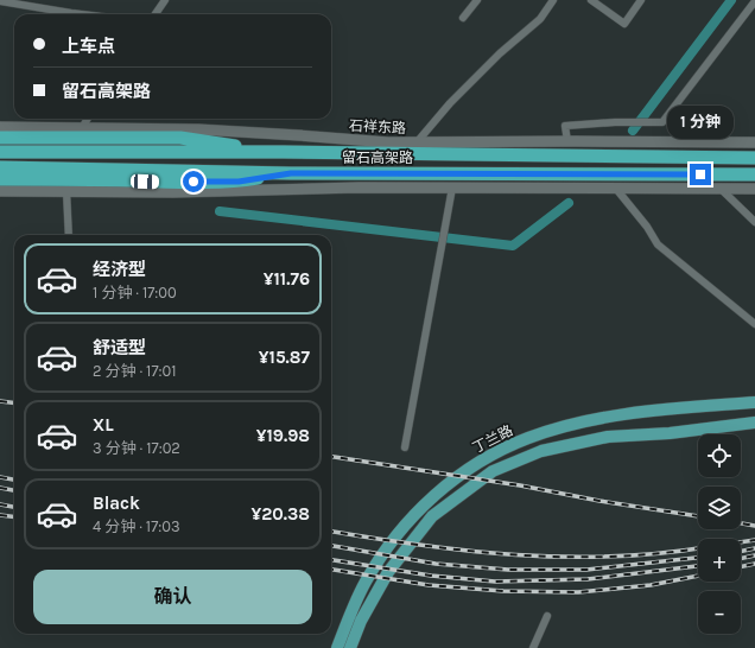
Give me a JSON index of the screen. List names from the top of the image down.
{
  "streets": {
    "highway": ["留石高架路"],
    "main road": ["石祥东路", "丁兰路"]
  },
  "page": {
    "banner": ["上车点", "留石高架路"],
    "bubble": "1 分钟",
    "list": [
      {
        "name": "经济型",
        "note": "1 分钟 · 17:00",
        "value": "¥11.76"
      },
      {
        "name": "舒适型",
        "note": "2 分钟 · 17:01",
        "value": "¥15.87"
      },
      {
        "name": "XL",
        "note": "3 分钟 · 17:02",
        "value": "¥19.98"
      },
      {
        "name": "Black",
        "note": "4 分钟 · 17:03",
        "value": "¥20.38"
      }
    ],
    "map_buttons": ["+", "−"],
    "buttons": "确认"
  }
}
